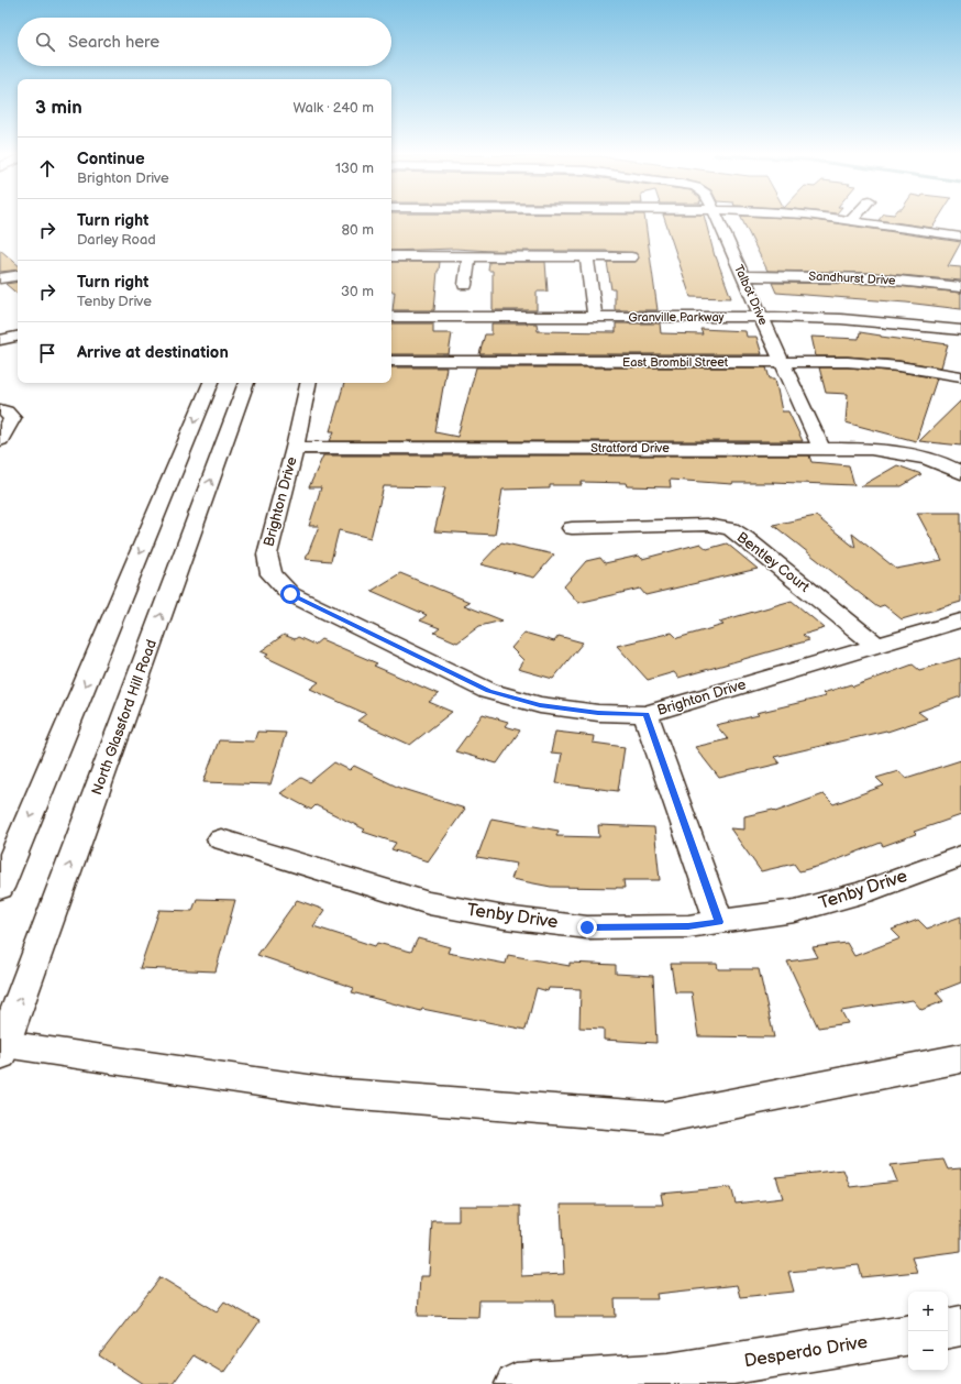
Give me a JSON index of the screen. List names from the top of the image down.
{
  "streets": {
    "street": [
      "Sandhurst Drive",
      "Talbot Drive",
      "Granville Parkway",
      "East Brombil Street",
      "Stratford Drive",
      "Brighton Drive",
      "Bentley Court",
      "North Glassford Hill Road",
      "Tenby Drive",
      "Desperdo Drive"
    ]
  },
  "crossings": [
    ["Sandhurst Drive", "Talbot Drive"],
    ["Talbot Drive", "Granville Parkway"],
    ["Talbot Drive", "East Brombil Street"],
    ["Talbot Drive", "Stratford Drive"],
    ["Stratford Drive", "Brighton Drive"],
    ["Brighton Drive", "Bentley Court"]
  ],
  "page": {
    "search": "Search here",
    "heading": ["3 min", "Walk · 240 m"],
    "list": [
      ["Continue", "Brighton Drive", "130 m"],
      ["Turn right", "Darley Road", "80 m"],
      ["Turn right", "Tenby Drive", "30 m"],
      "Arrive at destination"
    ],
    "map_buttons": ["+", "−"]
  }
}
